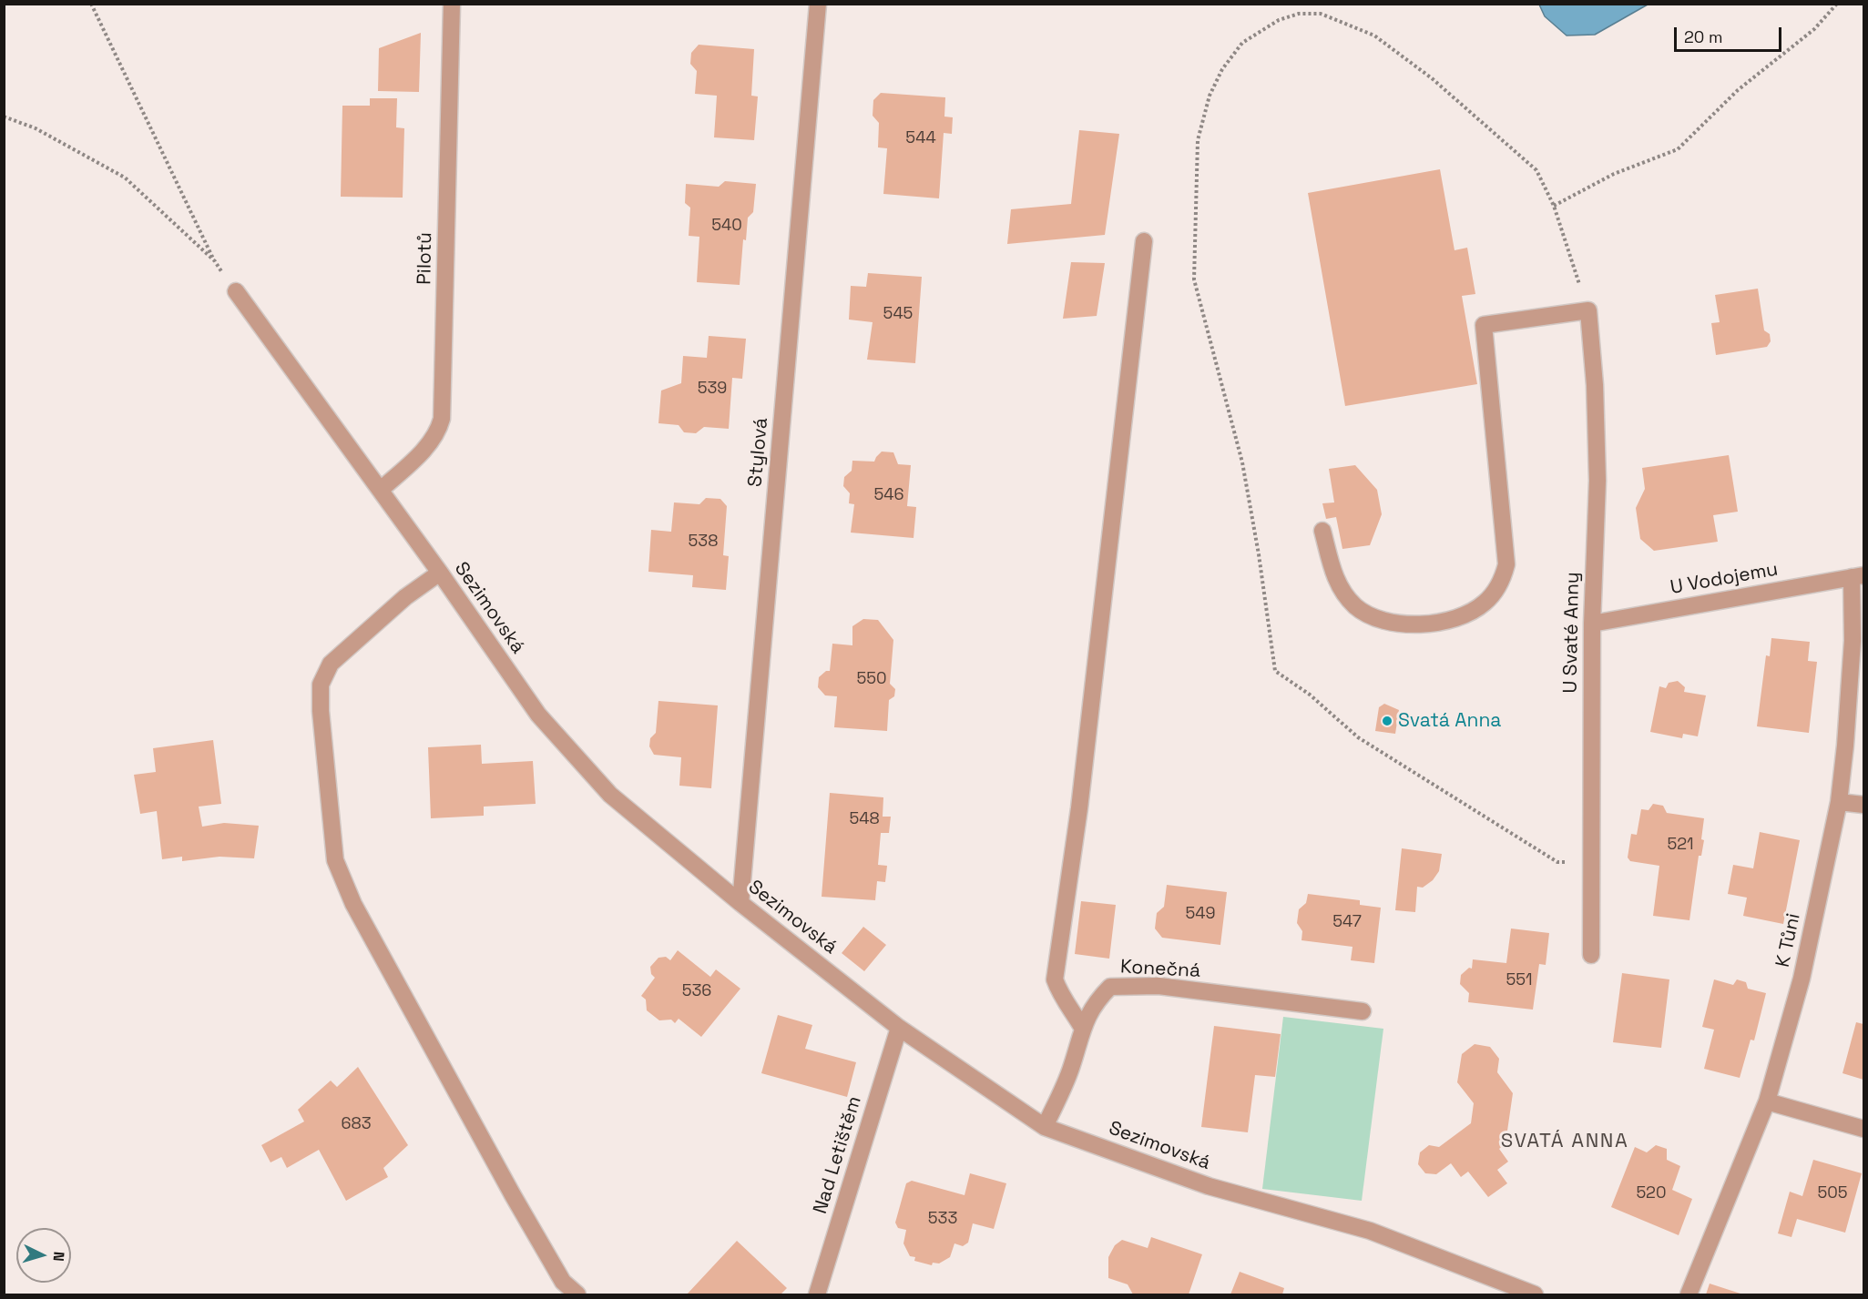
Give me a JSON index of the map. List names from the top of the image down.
{
  "streets": {
    "street": [
      "Pilotů",
      "Stylová",
      "U Vodojemu",
      "Sezimovská",
      "U Svaté Anny",
      "K Tůni",
      "Konečná",
      "Nad Letištěm"
    ]
  },
  "crossings": [
    ["Pilotů", "Sezimovská"],
    ["Stylová", "Sezimovská"],
    ["U Vodojemu", "U Svaté Anny"],
    ["U Vodojemu", "K Tůni"],
    ["Sezimovská", "Konečná"],
    ["Sezimovská", "Nad Letištěm"]
  ],
  "districts": ["SVATÁ ANNA"],
  "places": ["Svatá Anna"],
  "house_numbers": [
    "544",
    "540",
    "545",
    "539",
    "546",
    "538",
    "550",
    "548",
    "521",
    "549",
    "547",
    "551",
    "536",
    "683",
    "520",
    "505",
    "533"
  ],
  "scale_bar": "20 m",
  "north": "right"
}
